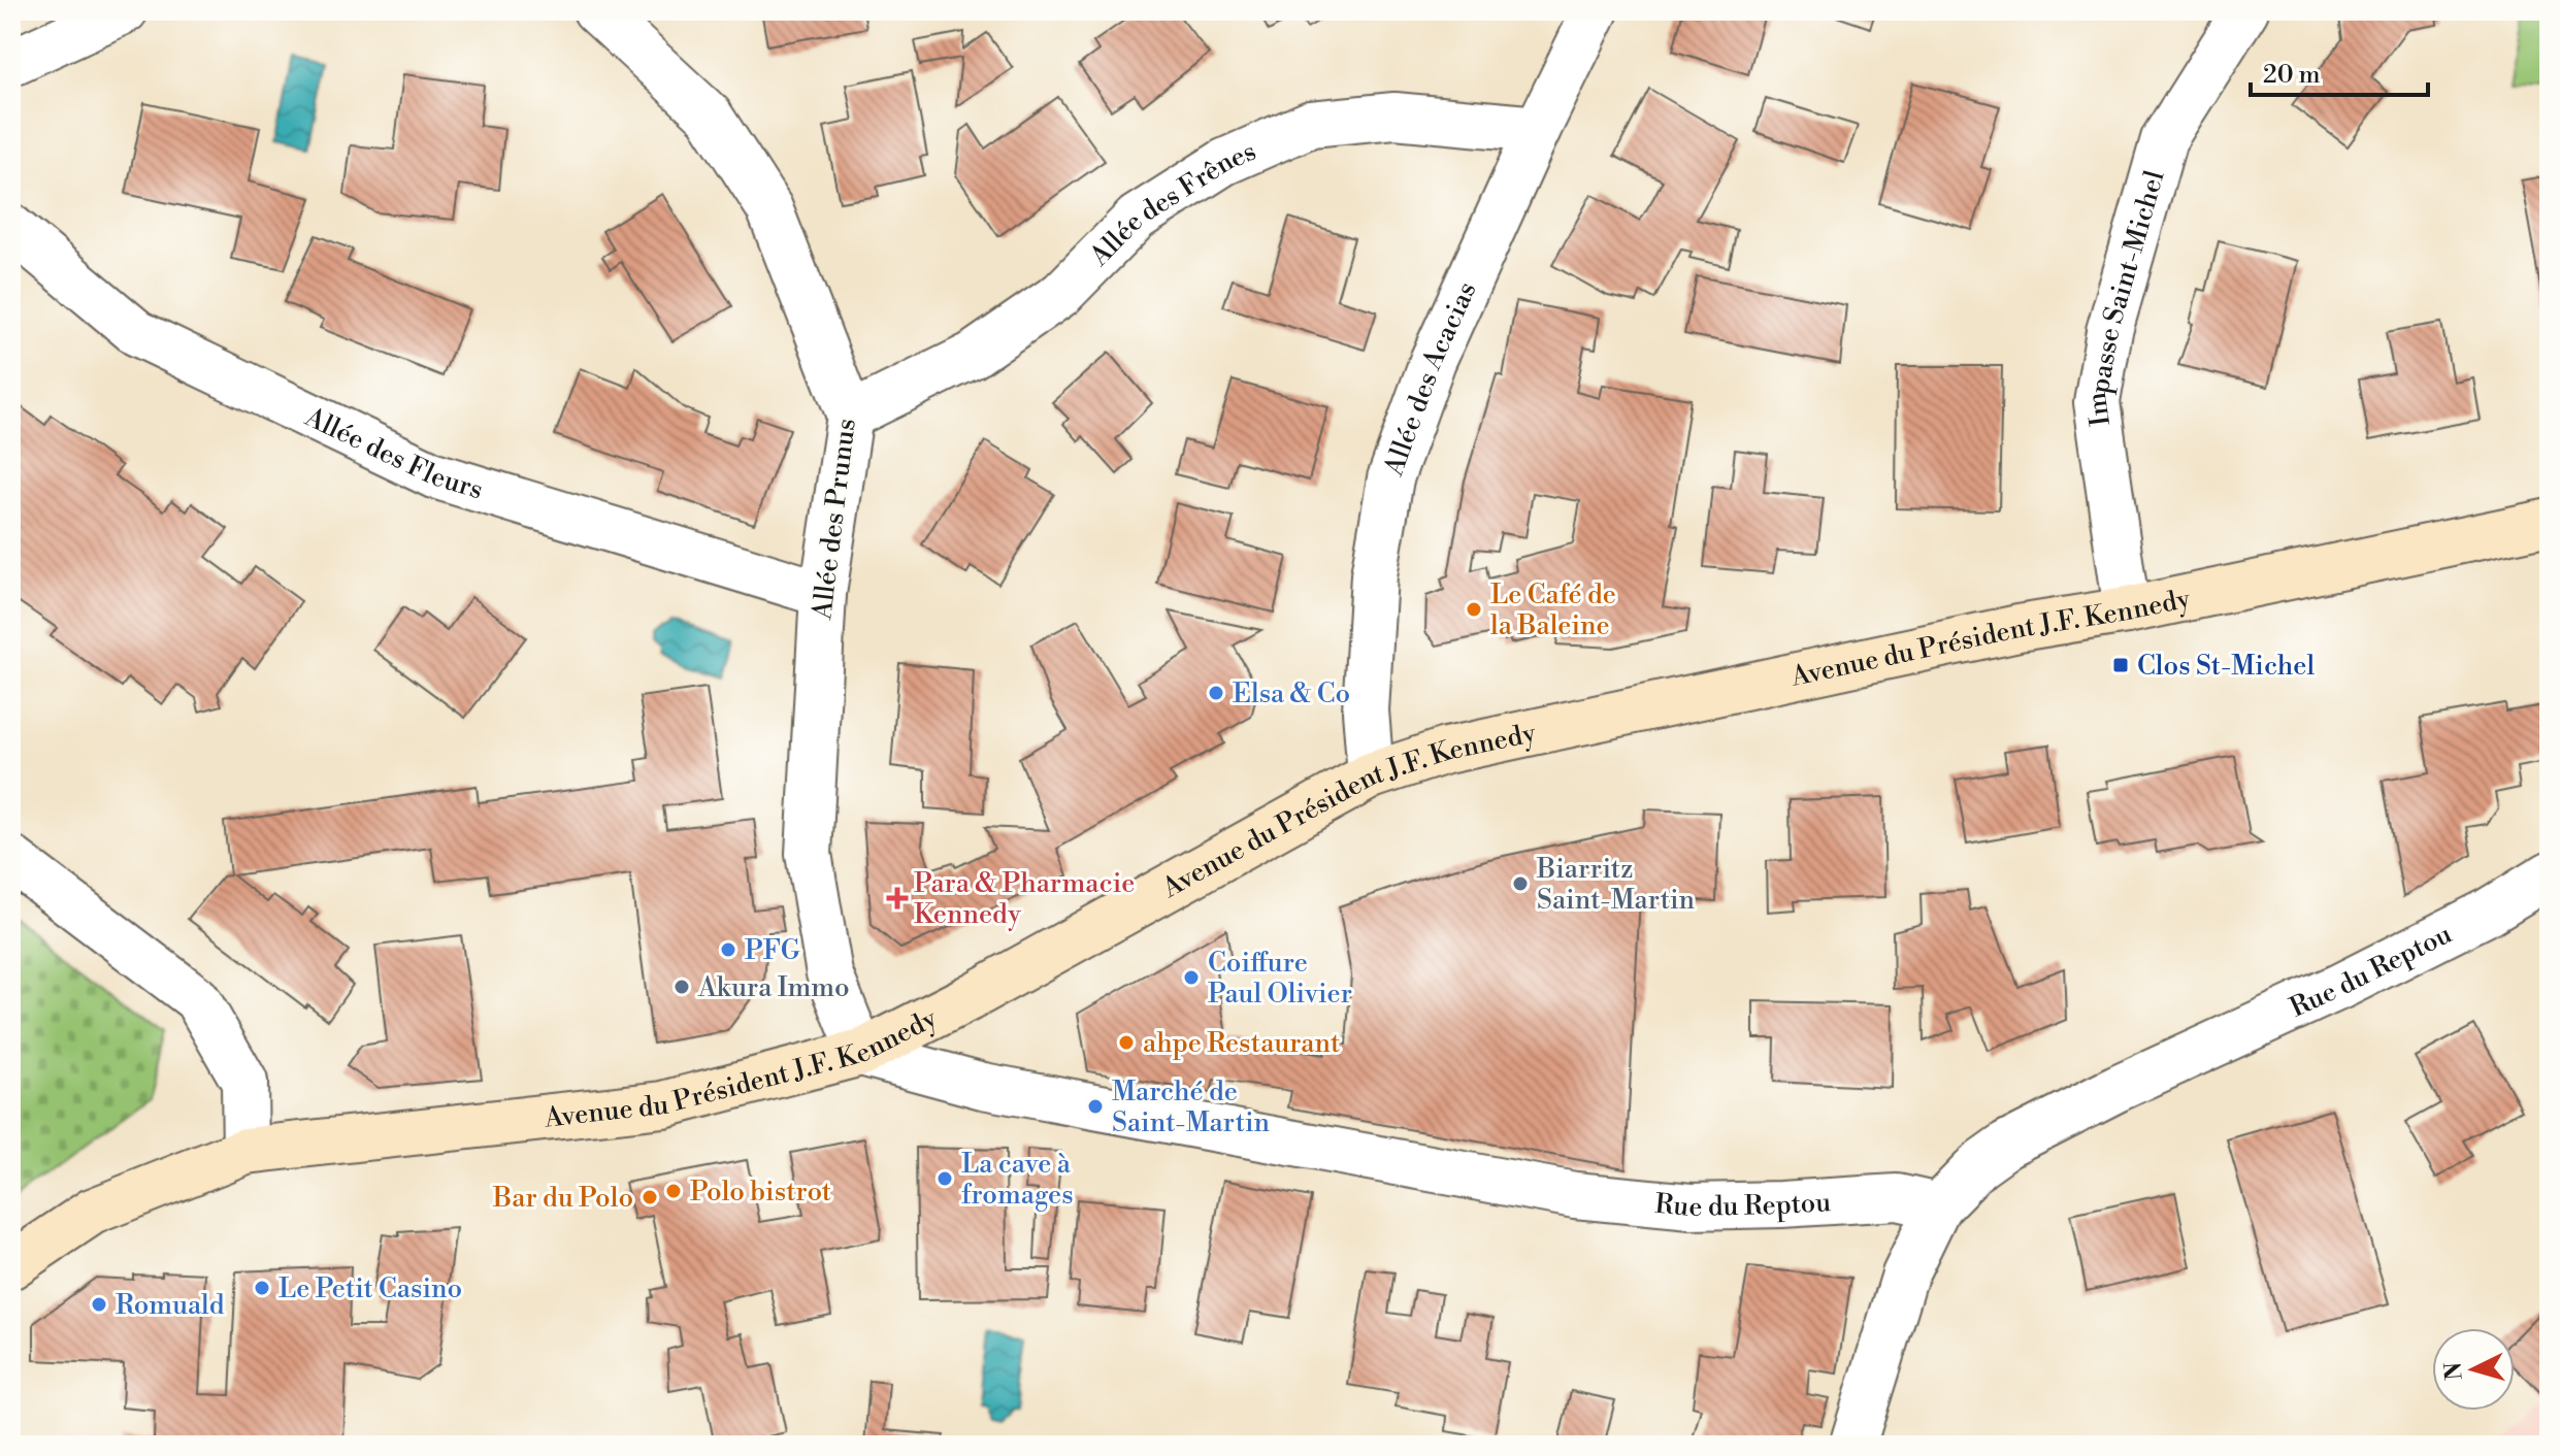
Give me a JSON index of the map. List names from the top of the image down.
{
  "streets": {
    "street": [
      "Allée des Frênes",
      "Impasse Saint-Michel",
      "Allée des Acacias",
      "Allée des Fleurs",
      "Allée des Prunus",
      "Avenue du Président J.F. Kennedy",
      "Rue du Reptou"
    ]
  },
  "crossings": [
    ["Allée des Frênes", "Allée des Acacias"],
    ["Allée des Frênes", "Allée des Prunus"],
    ["Impasse Saint-Michel", "Avenue du Président J.F. Kennedy"],
    ["Allée des Acacias", "Avenue du Président J.F. Kennedy"],
    ["Allée des Fleurs", "Allée des Prunus"],
    ["Allée des Prunus", "Avenue du Président J.F. Kennedy"],
    ["Allée des Prunus", "Rue du Reptou"],
    ["Avenue du Président J.F. Kennedy", "Rue du Reptou"]
  ],
  "places": {
    "other": [
      "Le Café de la Baleine",
      "Elsa & Co",
      "Biarritz Saint-Martin",
      "PFG",
      "Coiffure Paul Olivier",
      "Akura Immo",
      "ahpe Restaurant",
      "Marché de Saint-Martin",
      "La cave à fromages",
      "Polo bistrot",
      "Bar du Polo",
      "Le Petit Casino",
      "Romuald"
    ],
    "transit": ["Clos St-Michel"],
    "health": ["Para & Pharmacie Kennedy"]
  },
  "scale_bar": "20 m",
  "north": "left"
}
